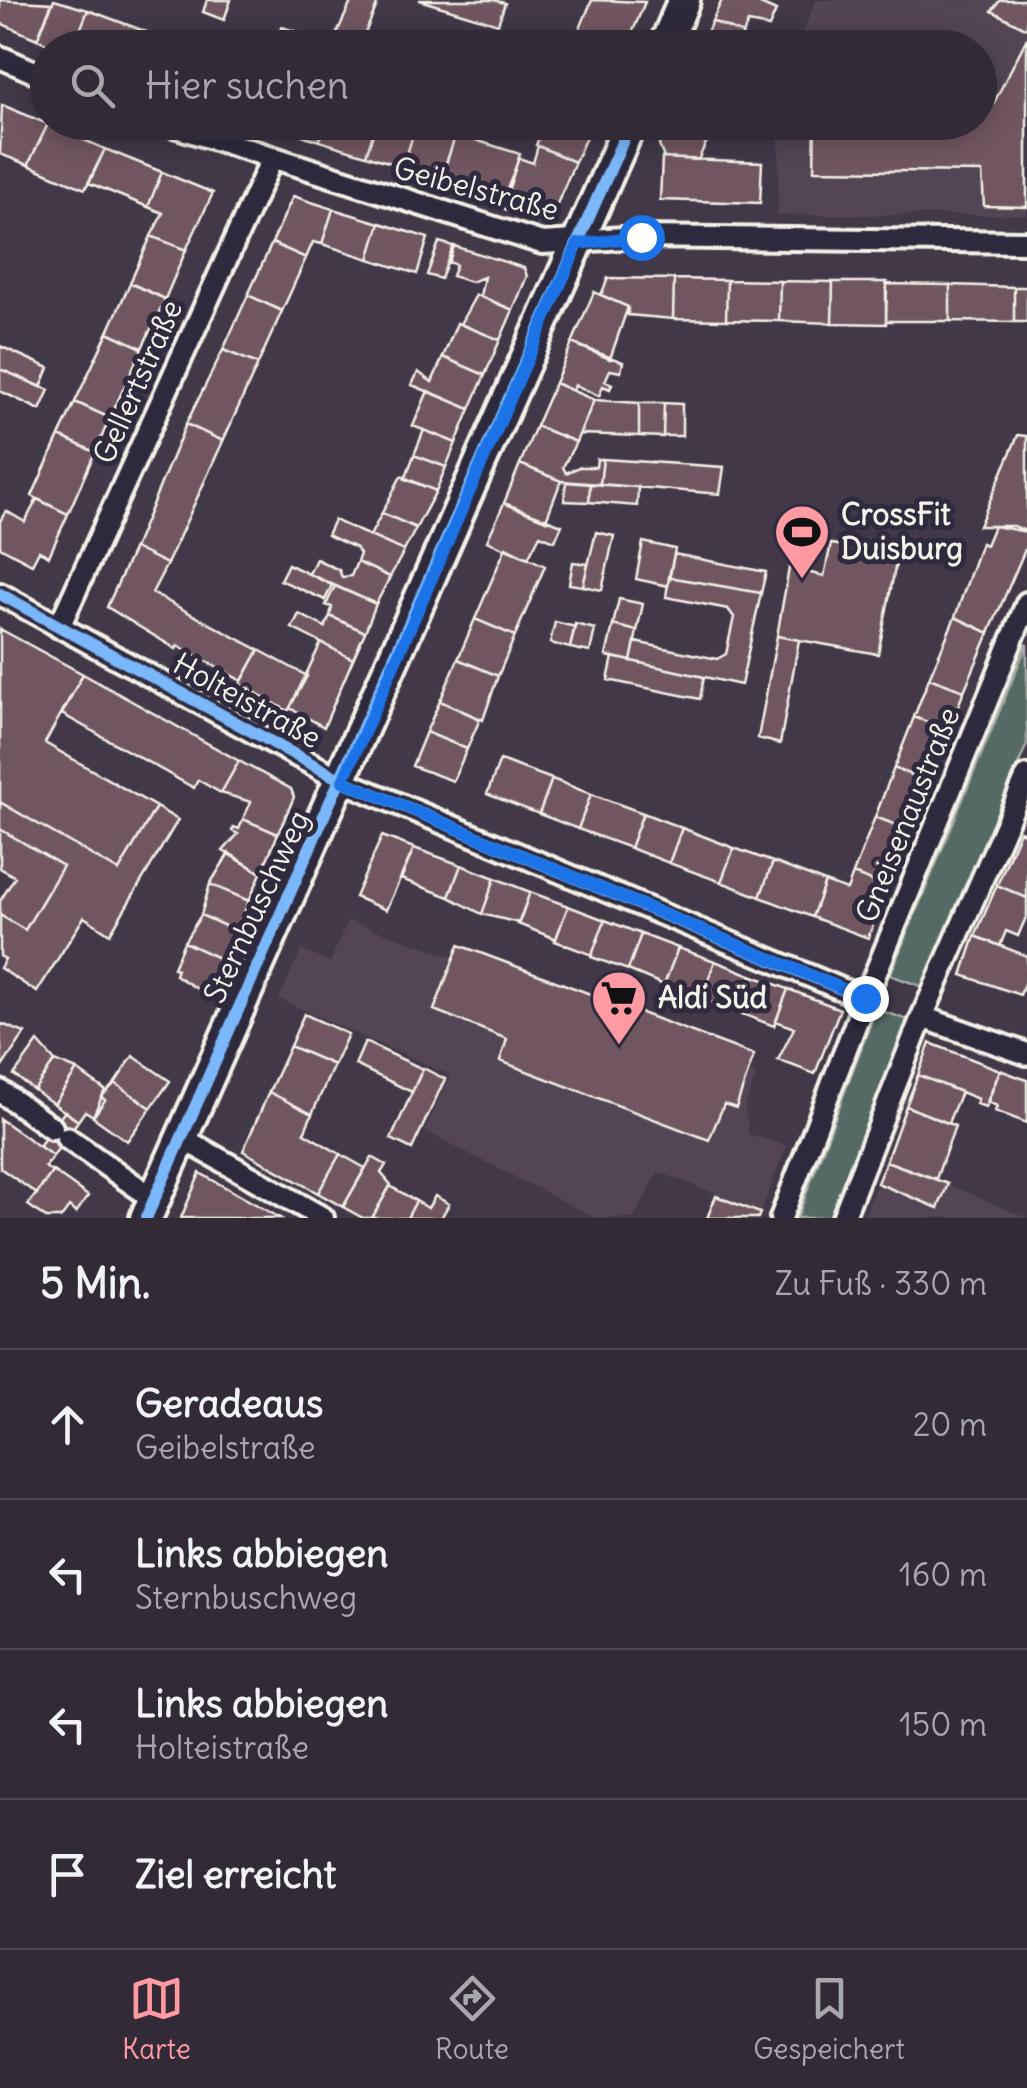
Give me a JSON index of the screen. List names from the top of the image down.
{
  "streets": {
    "main road": ["Sternbuschweg"],
    "street": [
      "Geibelstraße",
      "Gellertstraße",
      "Holteistraße",
      "Gneisenaustraße"
    ]
  },
  "crossings": [
    ["Geibelstraße", "Gellertstraße"],
    ["Geibelstraße", "Sternbuschweg"],
    ["Gellertstraße", "Holteistraße"],
    ["Holteistraße", "Gneisenaustraße"],
    ["Holteistraße", "Sternbuschweg"]
  ],
  "places": {
    "sports": ["CrossFit Duisburg"],
    "supermarket": ["Aldi Süd"]
  },
  "page": {
    "search": "Hier suchen",
    "heading": ["5 Min.", "Zu Fuß · 330 m"],
    "list": [
      ["Geradeaus", "Geibelstraße", "20 m"],
      ["Links abbiegen", "Sternbuschweg", "160 m"],
      ["Links abbiegen", "Holteistraße", "150 m"],
      "Ziel erreicht"
    ],
    "nav": ["Karte", "Route", "Gespeichert"]
  }
}
